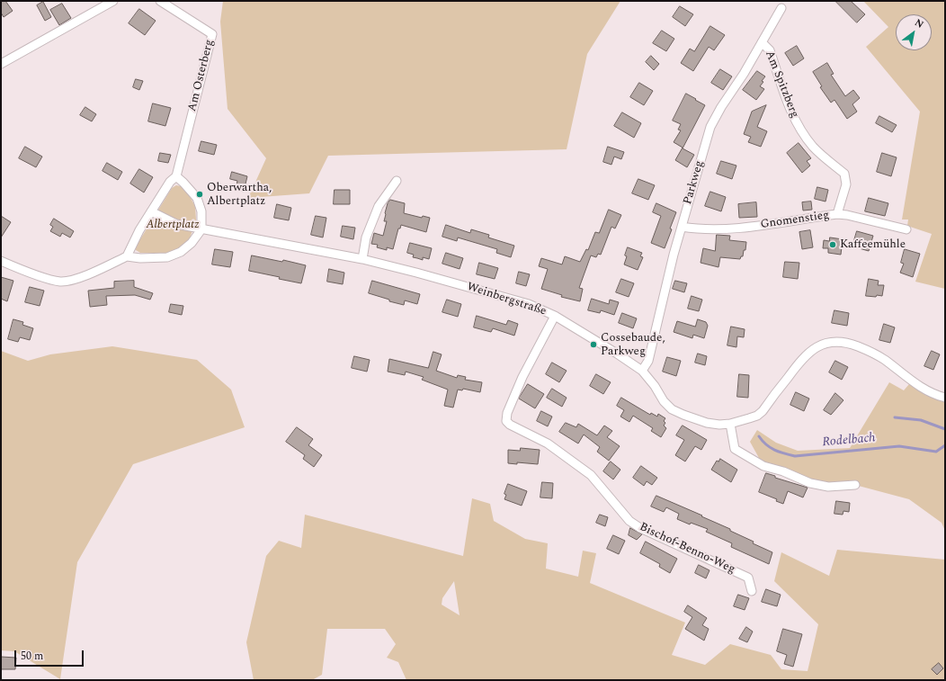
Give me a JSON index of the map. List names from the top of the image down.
{
  "streets": {
    "street": [
      "Am Osterberg",
      "Am Spitzberg",
      "Parkweg",
      "Gnomenstieg",
      "Weinbergstraße",
      "Bischof-Benno-Weg"
    ]
  },
  "crossings": [
    ["Am Spitzberg", "Parkweg"],
    ["Am Spitzberg", "Gnomenstieg"],
    ["Parkweg", "Gnomenstieg"],
    ["Parkweg", "Weinbergstraße"],
    ["Weinbergstraße", "Bischof-Benno-Weg"]
  ],
  "water": ["Rodelbach"],
  "parks": ["Albertplatz"],
  "places": ["Oberwartha, Albertplatz", "Kaffeemühle", "Cossebaude, Parkweg"],
  "scale_bar": "50 m",
  "north": "top right"
}
